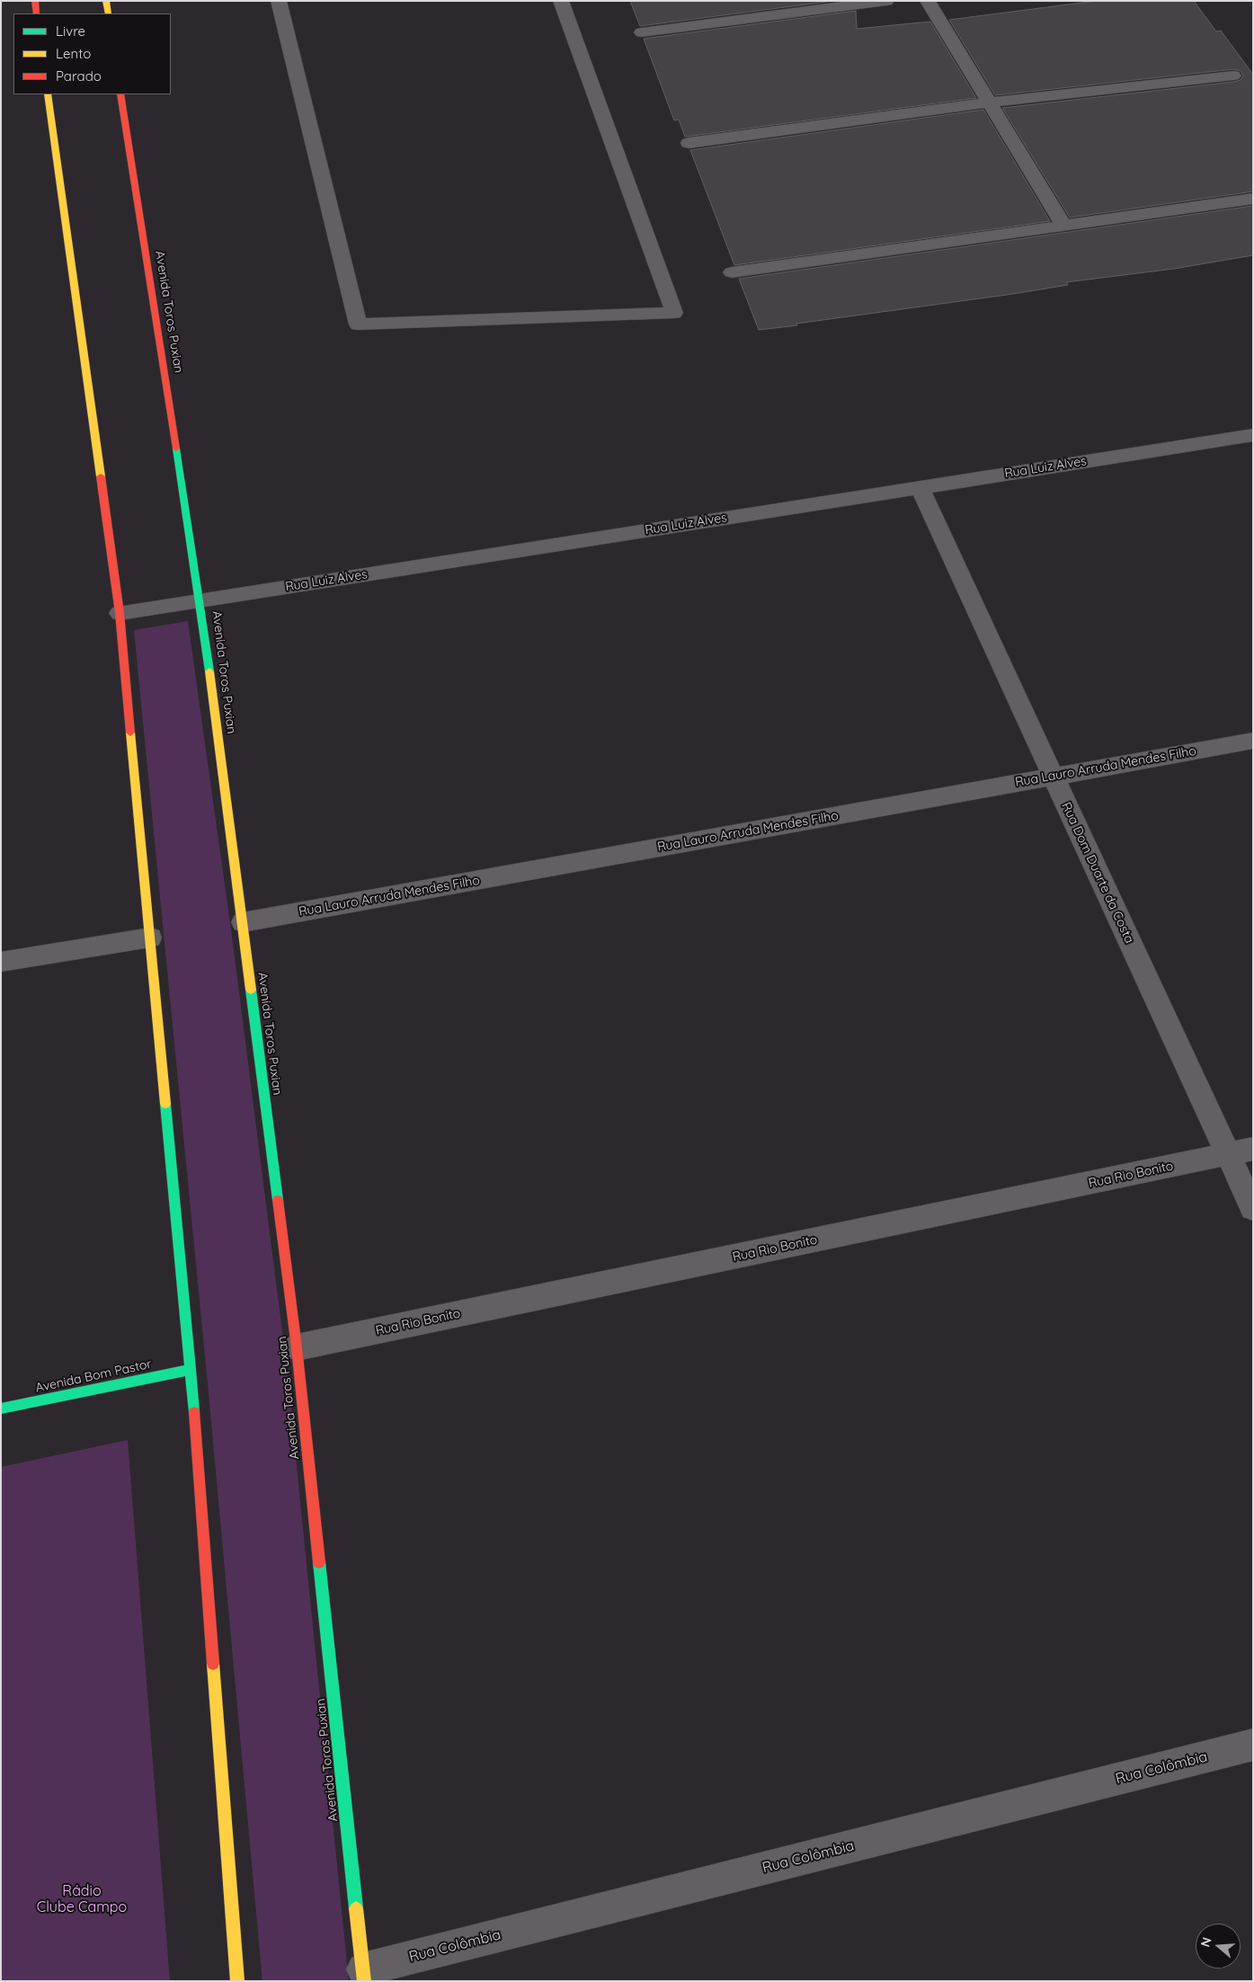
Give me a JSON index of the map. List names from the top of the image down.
{
  "streets": {
    "main road": ["Avenida Toros Puxian", "Avenida Bom Pastor"],
    "street": [
      "Rua Luiz Alves",
      "Rua Lauro Arruda Mendes Filho",
      "Rua Dom Duarte da Costa",
      "Rua Rio Bonito",
      "Rua Colômbia"
    ]
  },
  "crossings": [
    ["Avenida Toros Puxian", "Rua Luiz Alves"],
    ["Avenida Toros Puxian", "Rua Lauro Arruda Mendes Filho"],
    ["Avenida Toros Puxian", "Rua Rio Bonito"],
    ["Avenida Toros Puxian", "Rua Colômbia"],
    ["Rua Luiz Alves", "Rua Dom Duarte da Costa"],
    ["Rua Lauro Arruda Mendes Filho", "Rua Dom Duarte da Costa"],
    ["Rua Dom Duarte da Costa", "Rua Rio Bonito"]
  ],
  "parks": ["Rádio Clube Campo"],
  "legend": ["Livre", "Lento", "Parado"],
  "north": "left"
}
